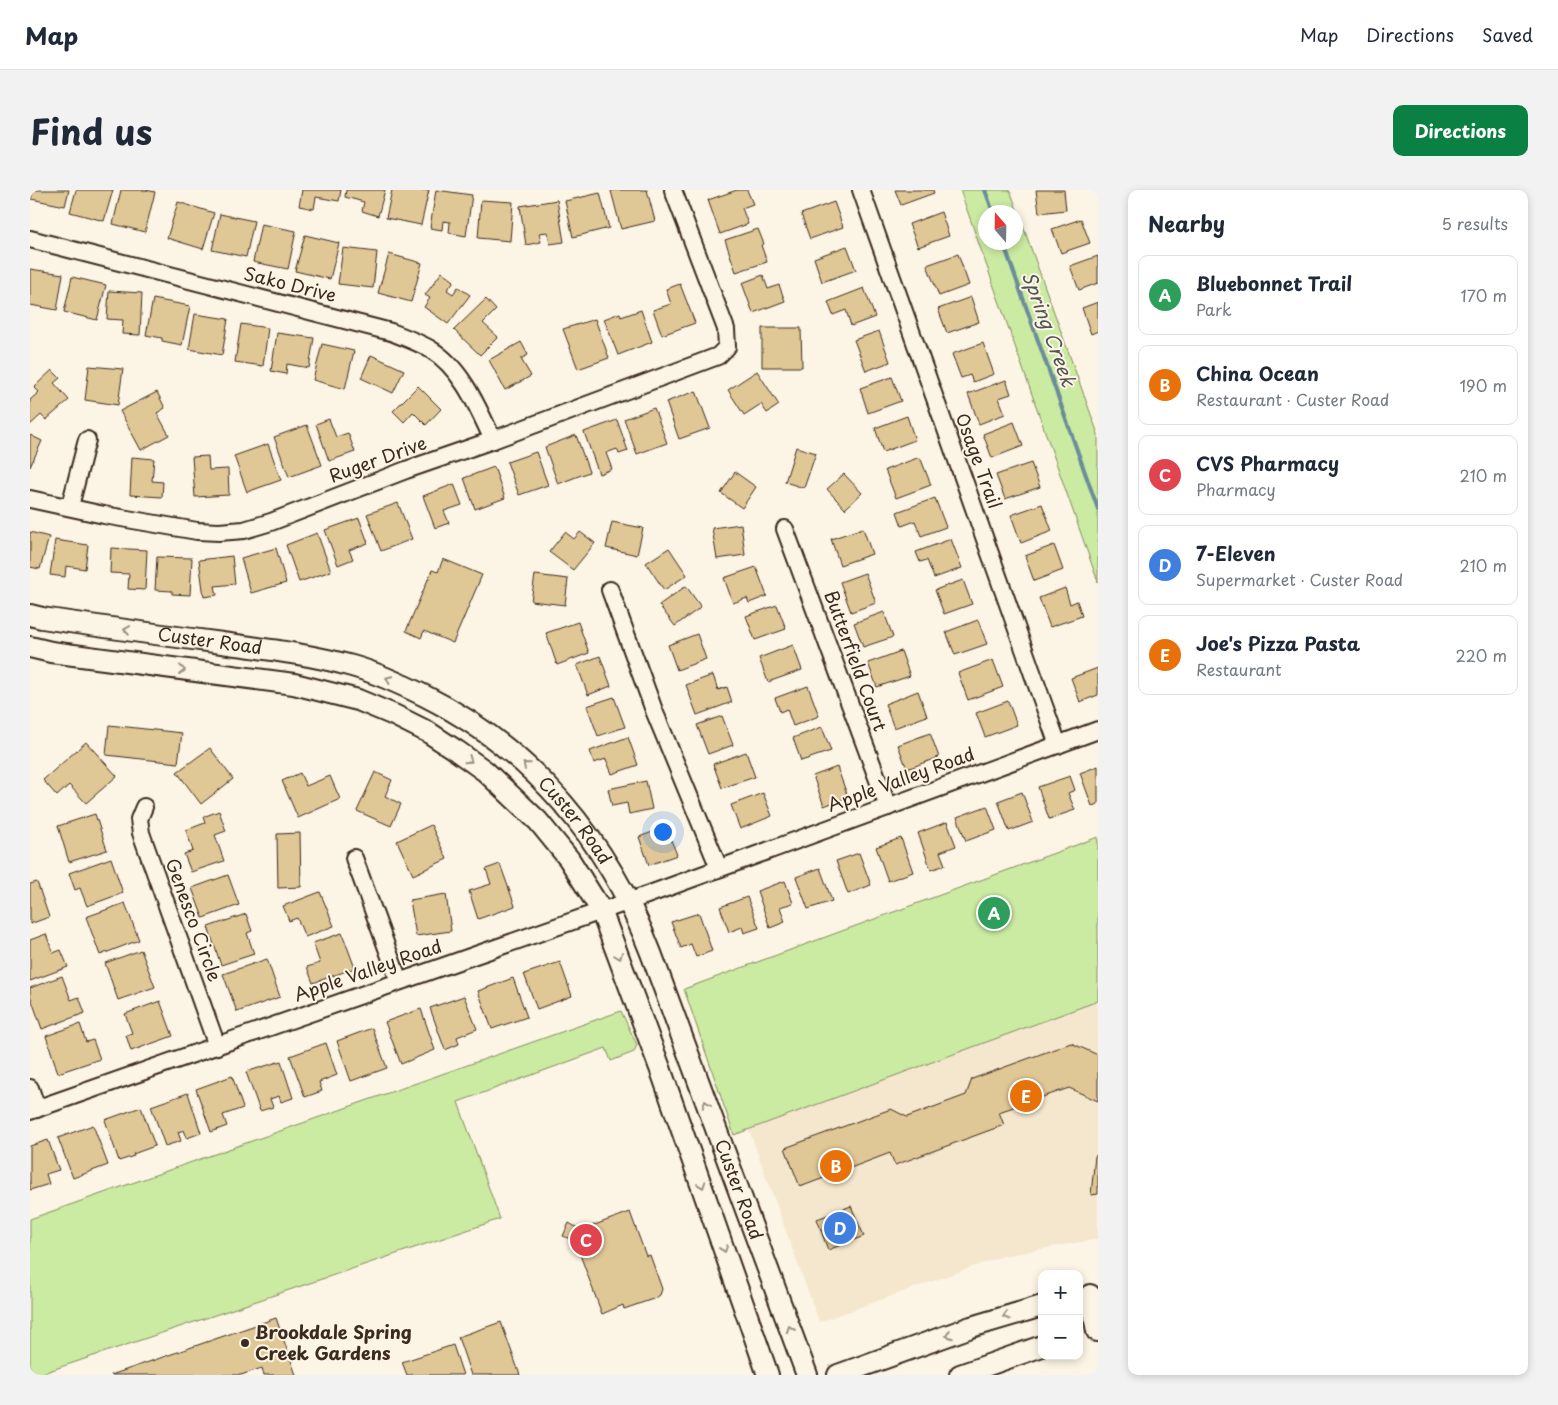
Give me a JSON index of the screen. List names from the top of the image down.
{
  "streets": {
    "main road": ["Custer Road"],
    "street": [
      "Sako Drive",
      "Ruger Drive",
      "Osage Trail",
      "Butterfield Court",
      "Apple Valley Road",
      "Genesco Circle"
    ]
  },
  "crossings": [
    ["Sako Drive", "Ruger Drive"],
    ["Osage Trail", "Apple Valley Road"],
    ["Custer Road", "Apple Valley Road"],
    ["Butterfield Court", "Apple Valley Road"],
    ["Apple Valley Road", "Genesco Circle"]
  ],
  "water": ["Spring Creek"],
  "places": ["Brookdale Spring Creek Gardens"],
  "north": "top",
  "page": {
    "header": "Map",
    "nav": ["Map", "Directions", "Saved"],
    "title": "Find us",
    "buttons": "Directions",
    "heading": ["Nearby", "5 results"],
    "list": [
      {
        "mark": "A",
        "name": "Bluebonnet Trail",
        "note": "Park",
        "value": "170 m"
      },
      {
        "mark": "B",
        "name": "China Ocean",
        "note": "Restaurant · Custer Road",
        "value": "190 m"
      },
      {
        "mark": "C",
        "name": "CVS Pharmacy",
        "note": "Pharmacy",
        "value": "210 m"
      },
      {
        "mark": "D",
        "name": "7-Eleven",
        "note": "Supermarket · Custer Road",
        "value": "210 m"
      },
      {
        "mark": "E",
        "name": "Joe's Pizza Pasta",
        "note": "Restaurant",
        "value": "220 m"
      }
    ],
    "pins": [
      "A",
      "E",
      "B",
      "D",
      "C"
    ],
    "map_buttons": ["+", "−"]
  }
}
